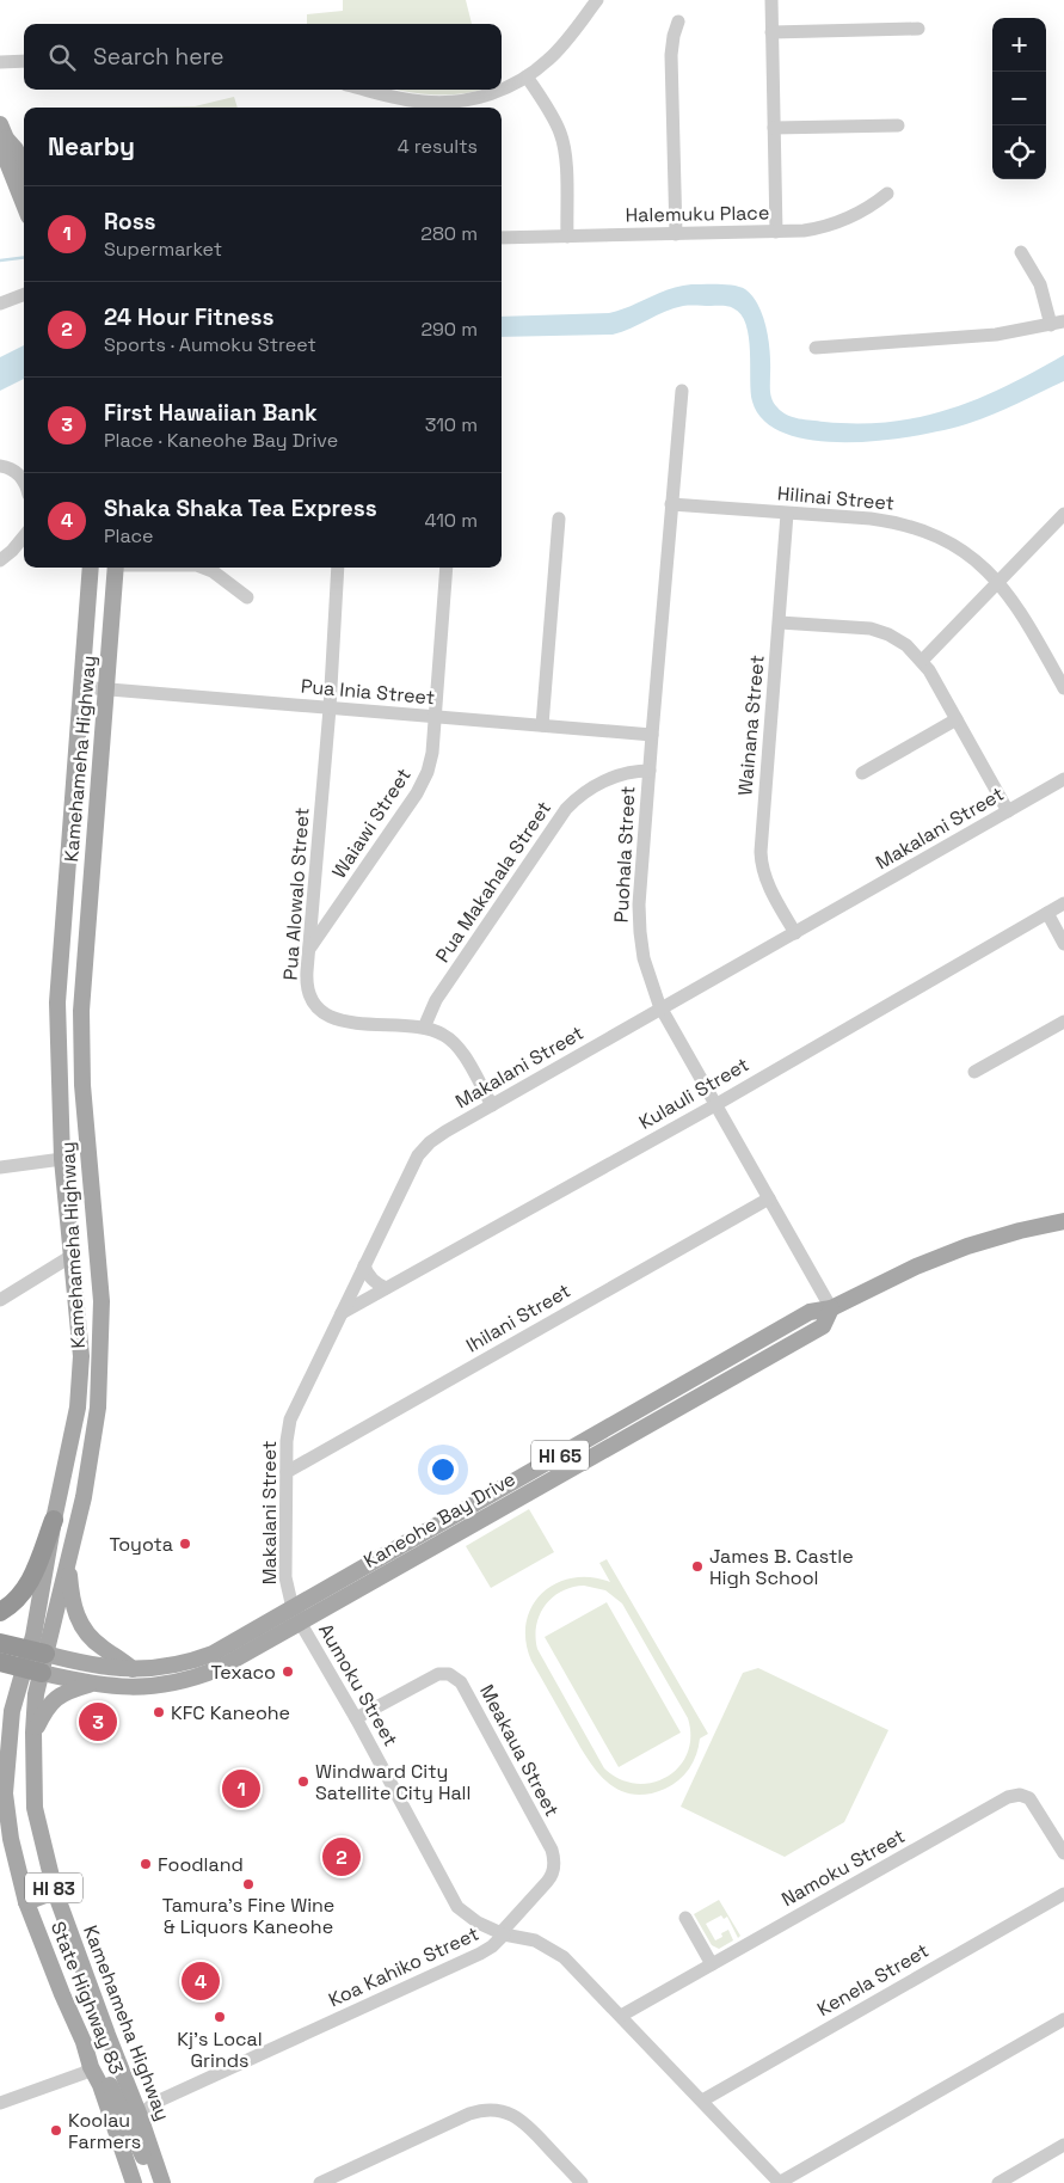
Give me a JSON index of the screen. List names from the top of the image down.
{
  "streets": {
    "main road": [
      "Kamehameha Highway",
      "HI 65",
      "Kaneohe Bay Drive",
      "HI 83",
      "State Highway 83"
    ],
    "street": [
      "Halemuku Place",
      "Hilinai Street",
      "Pua Inia Street",
      "Wainana Street",
      "Waiawi Street",
      "Makalani Street",
      "Puohala Street",
      "Pua Makahala Street",
      "Pua Alowalo Street",
      "Kulauli Street",
      "Ihilani Street",
      "Aumoku Street",
      "Meakaua Street",
      "Namoku Street",
      "Koa Kahiko Street",
      "Kenela Street"
    ]
  },
  "crossings": [
    ["Hilinai Street", "Wainana Street"],
    ["Hilinai Street", "Puohala Street"],
    ["Pua Inia Street", "Kamehameha Highway"],
    ["Pua Inia Street", "Waiawi Street"],
    ["Pua Inia Street", "Puohala Street"],
    ["Pua Inia Street", "Pua Alowalo Street"],
    ["Wainana Street", "Makalani Street"],
    ["Kamehameha Highway", "Kaneohe Bay Drive"],
    ["Kamehameha Highway", "Koa Kahiko Street"],
    ["Kamehameha Highway", "State Highway 83"],
    ["Waiawi Street", "Pua Alowalo Street"],
    ["Makalani Street", "Puohala Street"],
    ["Makalani Street", "Pua Alowalo Street"],
    ["Makalani Street", "Kulauli Street"],
    ["Makalani Street", "Ihilani Street"],
    ["Makalani Street", "Kaneohe Bay Drive"],
    ["Puohala Street", "Pua Makahala Street"],
    ["Puohala Street", "Kulauli Street"],
    ["Puohala Street", "Ihilani Street"],
    ["Puohala Street", "Kaneohe Bay Drive"],
    ["Pua Makahala Street", "Pua Alowalo Street"],
    ["Kaneohe Bay Drive", "Aumoku Street"],
    ["Kaneohe Bay Drive", "State Highway 83"],
    ["Aumoku Street", "Meakaua Street"],
    ["Aumoku Street", "Koa Kahiko Street"],
    ["Meakaua Street", "Koa Kahiko Street"],
    ["Namoku Street", "Koa Kahiko Street"],
    ["HI 83", "State Highway 83"],
    ["Koa Kahiko Street", "Kenela Street"]
  ],
  "places": [
    "Toyota",
    "James B. Castle High School",
    "Texaco",
    "KFC Kaneohe",
    "Windward City Satellite City Hall",
    "Foodland",
    "Tamura's Fine Wine & Liquors Kaneohe",
    "Kj's Local Grinds",
    "Koolau Farmers"
  ],
  "page": {
    "map_buttons": ["+", "−"],
    "search": "Search here",
    "heading": ["Nearby", "4 results"],
    "list": [
      {
        "mark": "1",
        "name": "Ross",
        "note": "Supermarket",
        "value": "280 m"
      },
      {
        "mark": "2",
        "name": "24 Hour Fitness",
        "note": "Sports · Aumoku Street",
        "value": "290 m"
      },
      {
        "mark": "3",
        "name": "First Hawaiian Bank",
        "note": "Place · Kaneohe Bay Drive",
        "value": "310 m"
      },
      {
        "mark": "4",
        "name": "Shaka Shaka Tea Express",
        "note": "Place",
        "value": "410 m"
      }
    ],
    "pins": [
      "3",
      "1",
      "2",
      "4"
    ]
  }
}
